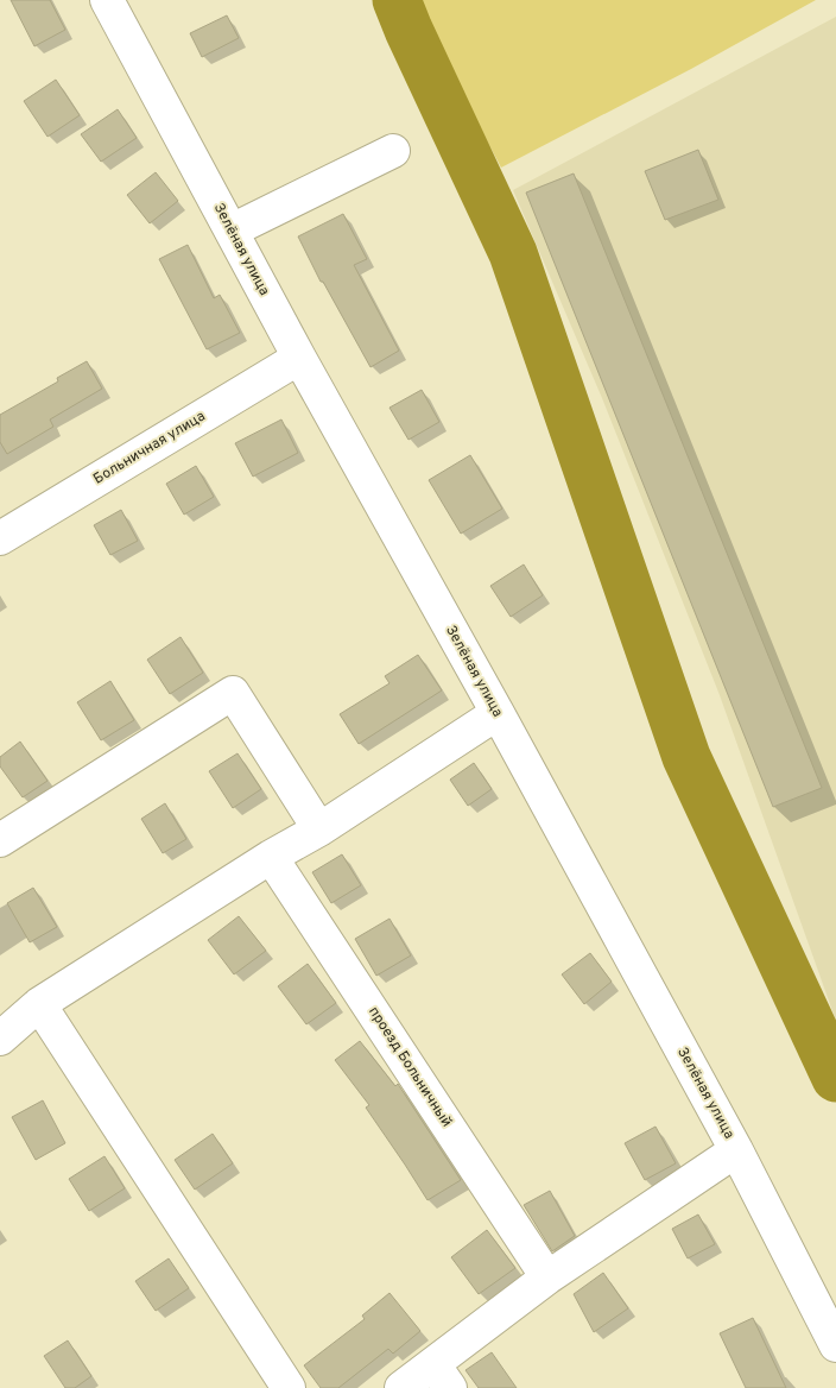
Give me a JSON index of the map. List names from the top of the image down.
{
  "streets": {
    "street": ["Зелёная улица", "Больничная улица", "проезд Больничный"]
  },
  "crossings": [
    ["Зелёная улица", "Больничная улица"]
  ]
}
